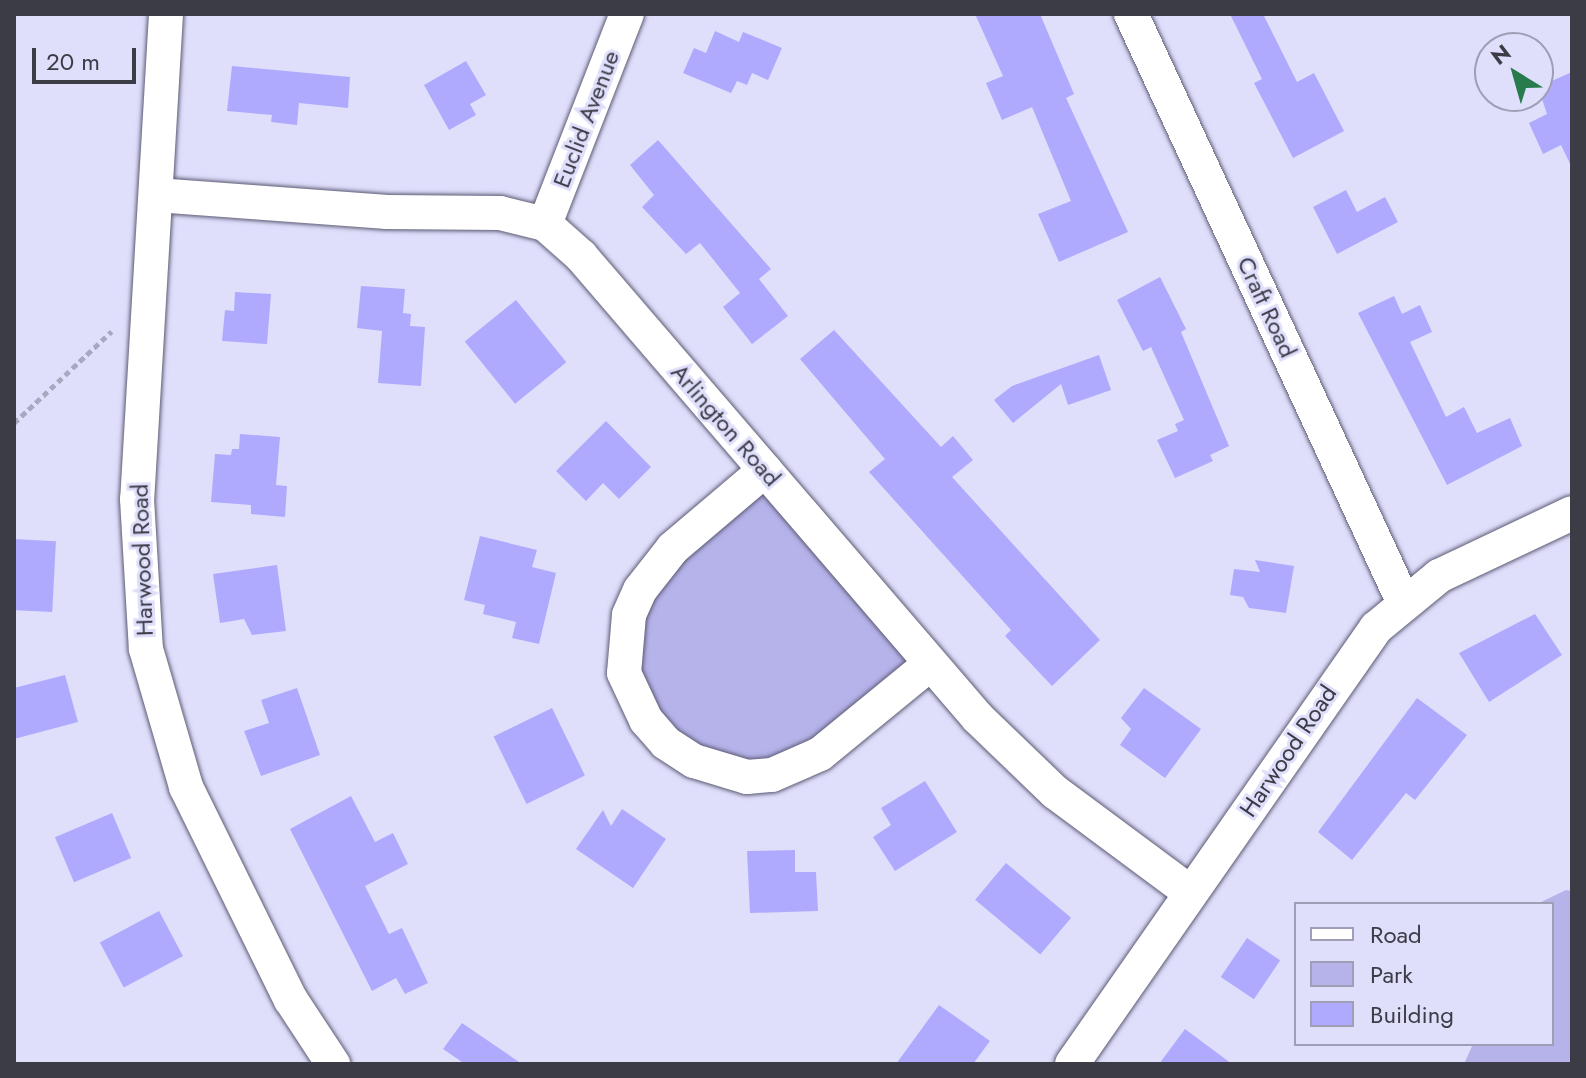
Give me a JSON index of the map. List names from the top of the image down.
{
  "streets": {
    "street": [
      "Euclid Avenue",
      "Craft Road",
      "Arlington Road",
      "Harwood Road"
    ]
  },
  "crossings": [
    ["Euclid Avenue", "Arlington Road"],
    ["Craft Road", "Harwood Road"],
    ["Arlington Road", "Harwood Road"]
  ],
  "legend": ["Road", "Park", "Building"],
  "scale_bar": "20 m",
  "north": "top left"
}
